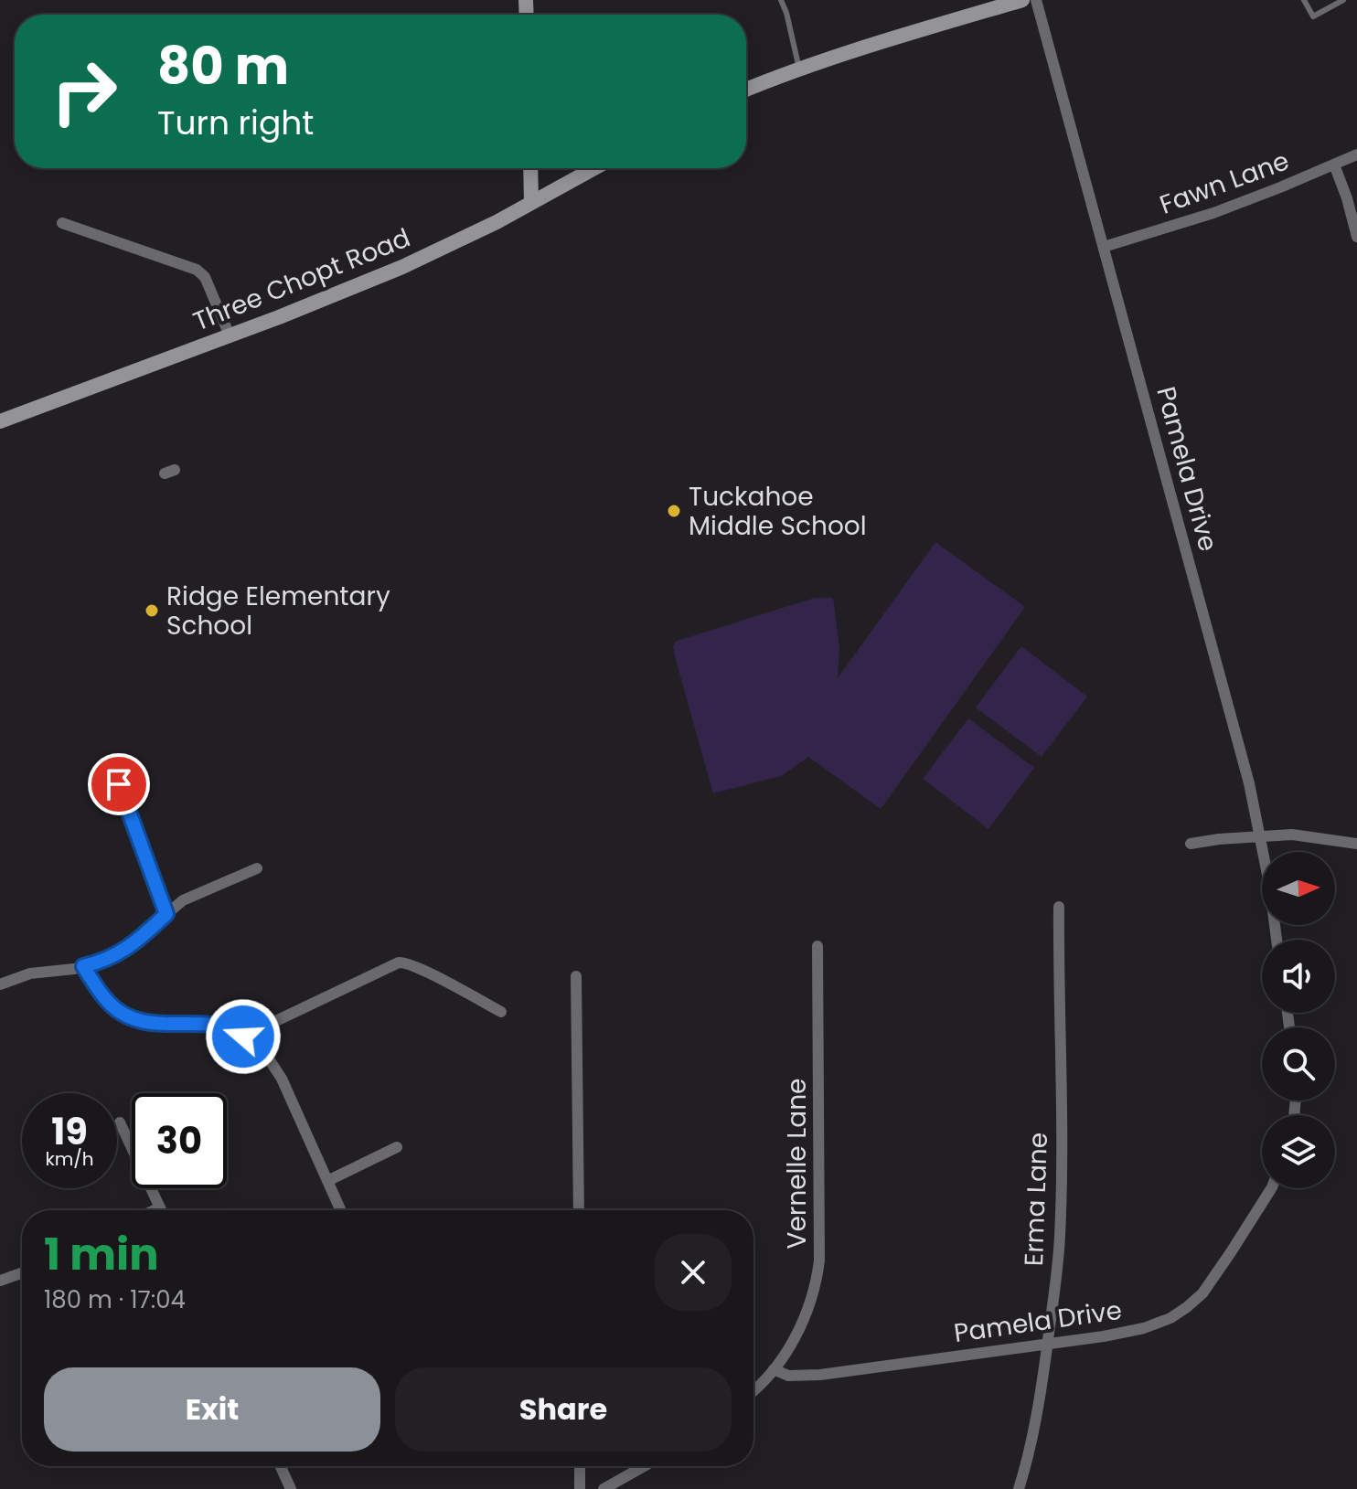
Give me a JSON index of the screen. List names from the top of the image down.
{
  "streets": {
    "main road": ["Three Chopt Road"],
    "street": [
      "Fawn Lane",
      "Pamela Drive",
      "Vernelle Lane",
      "Erma Lane"
    ]
  },
  "crossings": [
    ["Fawn Lane", "Pamela Drive"],
    ["Pamela Drive", "Vernelle Lane"],
    ["Pamela Drive", "Erma Lane"]
  ],
  "places": ["Tuckahoe Middle School", "Ridge Elementary School"],
  "north": "right",
  "page": {
    "turn": ["80 m", "Turn right"],
    "speed": "19 km/h",
    "limit": "30",
    "heading": ["1 min", "180 m · 17:04"],
    "buttons": ["Exit", "Share"]
  }
}
